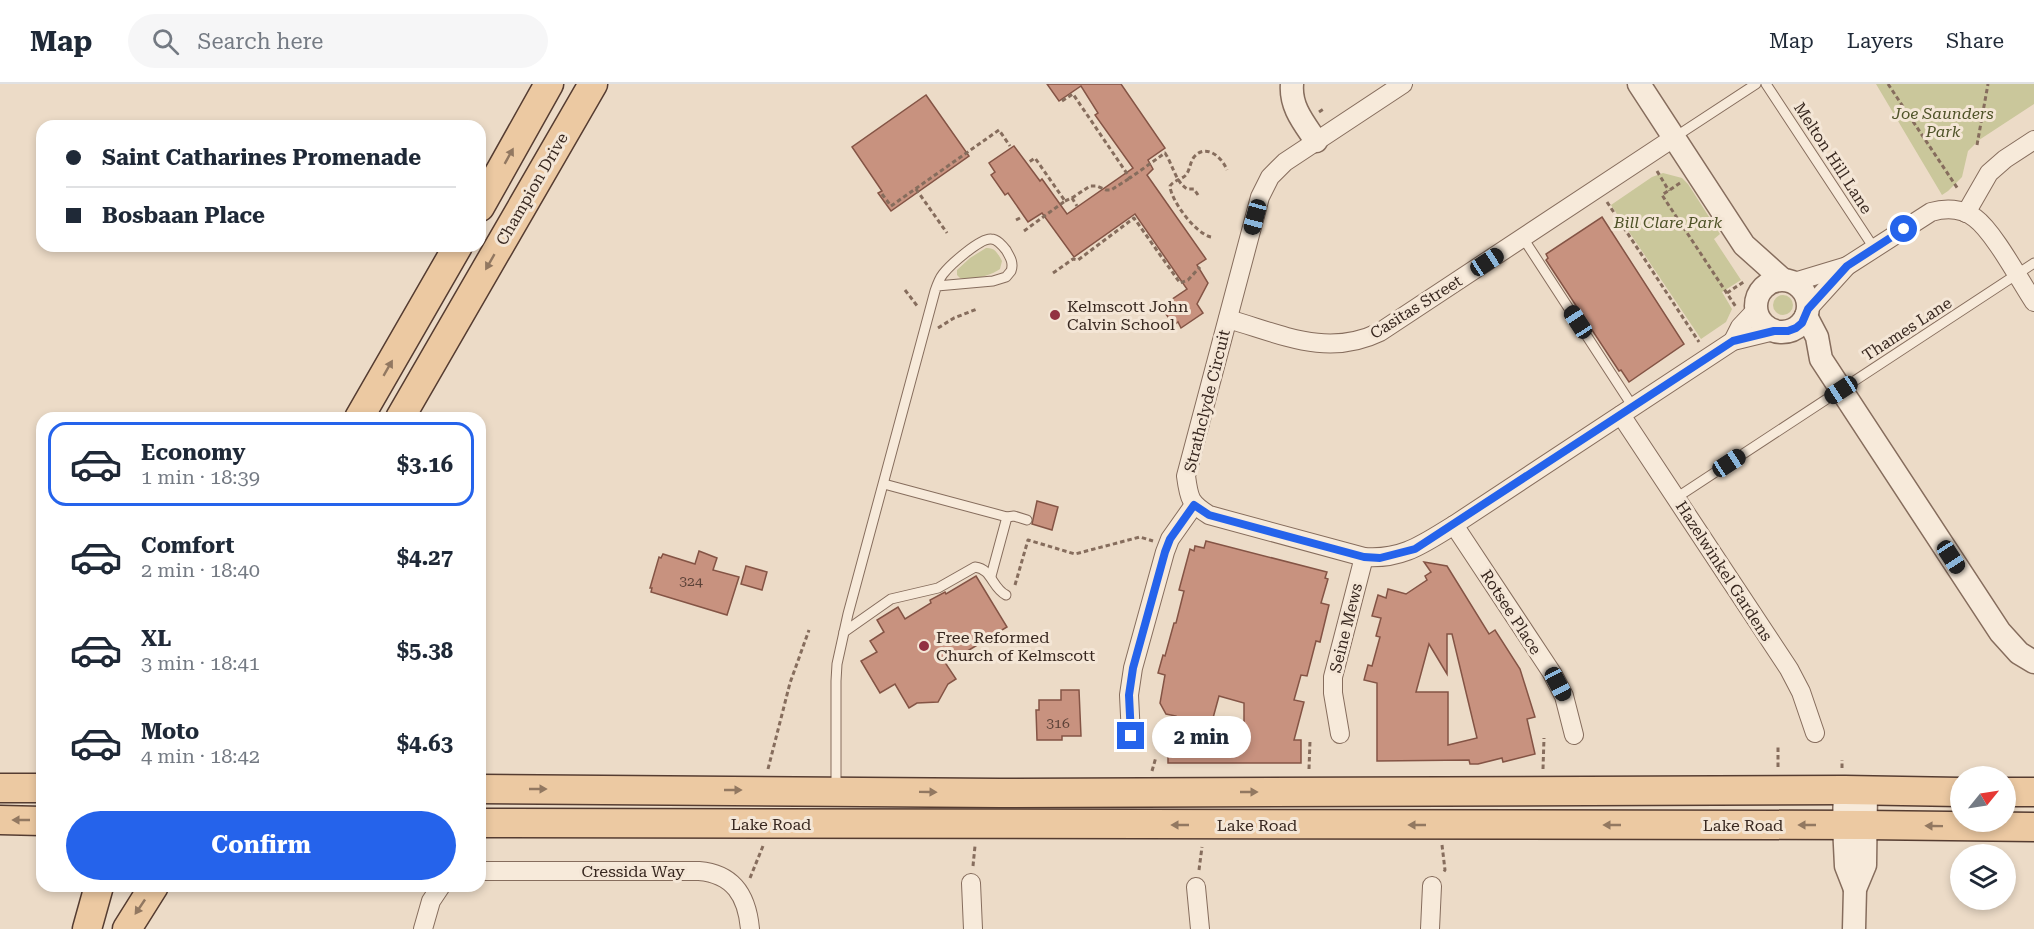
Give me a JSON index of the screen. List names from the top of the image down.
{
  "streets": {
    "main road": ["Champion Drive", "Lake Road"],
    "street": [
      "Casitas Street",
      "Strathclyde Circuit",
      "Hazelwinkel Gardens",
      "Rotsee Place",
      "Seine Mews",
      "Cressida Way"
    ],
    "lane": ["Melton Hill Lane", "Thames Lane"]
  },
  "crossings": [
    ["Casitas Street", "Strathclyde Circuit"],
    ["Thames Lane", "Hazelwinkel Gardens"]
  ],
  "parks": ["Joe Saunders Park", "Bill Clare Park"],
  "places": ["Kelmscott John Calvin School", "Free Reformed Church of Kelmscott"],
  "house_numbers": ["324", "316"],
  "north": "top right",
  "page": {
    "header": "Map",
    "search": "Search here",
    "nav": ["Map", "Layers", "Share"],
    "banner": ["Saint Catharines Promenade", "Bosbaan Place"],
    "list": [
      {
        "name": "Economy",
        "note": "1 min · 18:39",
        "value": "$3.16"
      },
      {
        "name": "Comfort",
        "note": "2 min · 18:40",
        "value": "$4.27"
      },
      {
        "name": "XL",
        "note": "3 min · 18:41",
        "value": "$5.38"
      },
      {
        "name": "Moto",
        "note": "4 min · 18:42",
        "value": "$4.63"
      }
    ],
    "bubble": "2 min",
    "buttons": "Confirm"
  }
}
